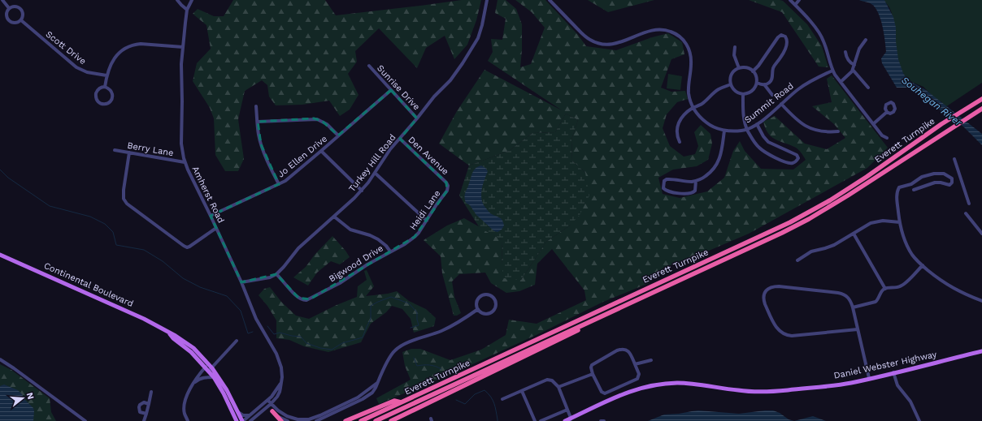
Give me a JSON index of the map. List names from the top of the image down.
{
  "streets": {
    "highway": ["Everett Turnpike"],
    "main road": ["Continental Boulevard", "Daniel Webster Highway"],
    "street": [
      "Scott Drive",
      "Sunrise Drive",
      "Summit Road",
      "Berry Lane",
      "Den Avenue",
      "Jo Ellen Drive",
      "Turkey Hill Road",
      "Amherst Road",
      "Heidi Lane",
      "Bigwood Drive"
    ]
  },
  "crossings": [
    ["Sunrise Drive", "Jo Ellen Drive"],
    ["Sunrise Drive", "Turkey Hill Road"],
    ["Berry Lane", "Amherst Road"],
    ["Den Avenue", "Turkey Hill Road"],
    ["Den Avenue", "Heidi Lane"],
    ["Jo Ellen Drive", "Amherst Road"],
    ["Turkey Hill Road", "Bigwood Drive"],
    ["Heidi Lane", "Bigwood Drive"]
  ],
  "water": ["Souhegan River"],
  "north": "right"
}
